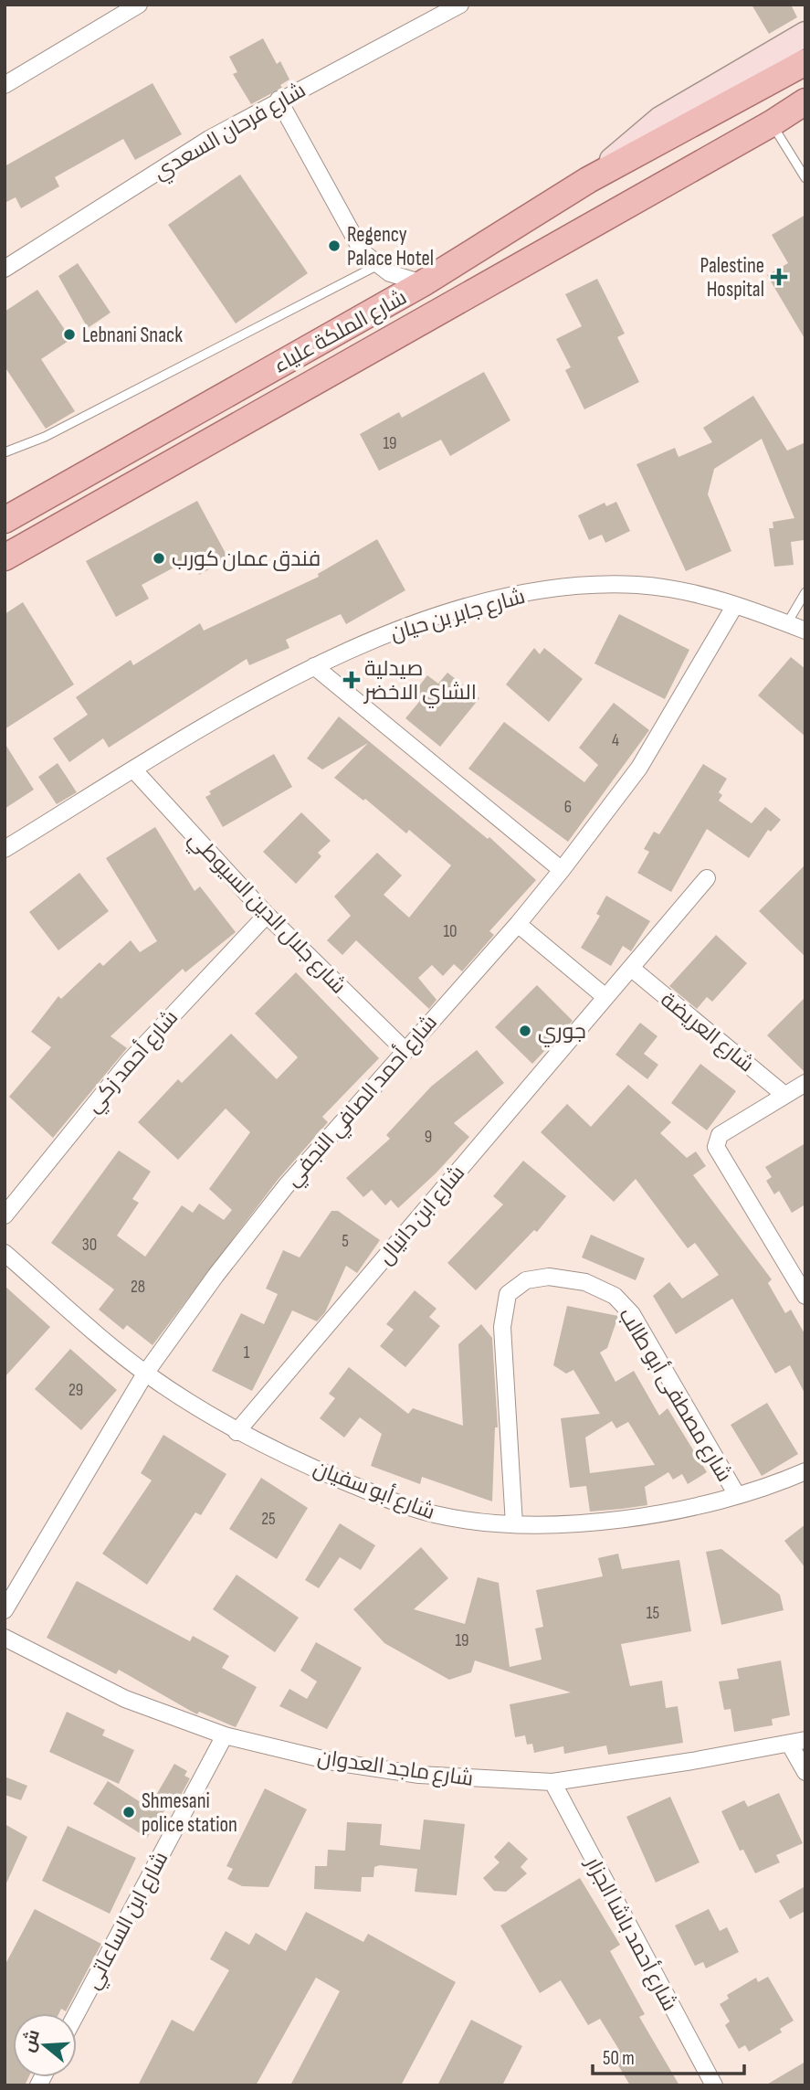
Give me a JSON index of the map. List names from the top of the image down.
{
  "streets": {
    "main road": ["شارع الملكة علياء"],
    "street": [
      "شارع فرحان السعدي",
      "شارع جابر بن حيان",
      "شارع جلال الدين السيوطي",
      "شارع العريضة",
      "شارع أحمد زكي",
      "شارع أحمد الصافي النجفي",
      "شارع ابن دانيال",
      "شارع مصطفى أبو طالب",
      "شارع أبو سفيان",
      "شارع ماجد العدوان",
      "شارع ابن الساعاتي",
      "شارع أحمد باشا الجزار"
    ]
  },
  "crossings": [
    ["شارع جابر بن حيان", "شارع جلال الدين السيوطي"],
    ["شارع جابر بن حيان", "شارع أحمد الصافي النجفي"],
    ["شارع جلال الدين السيوطي", "شارع أحمد زكي"],
    ["شارع جلال الدين السيوطي", "شارع أحمد الصافي النجفي"],
    ["شارع العريضة", "شارع ابن دانيال"],
    ["شارع أحمد الصافي النجفي", "شارع أبو سفيان"],
    ["شارع ابن دانيال", "شارع أبو سفيان"],
    ["شارع مصطفى أبو طالب", "شارع أبو سفيان"],
    ["شارع ماجد العدوان", "شارع ابن الساعاتي"],
    ["شارع ماجد العدوان", "شارع أحمد باشا الجزار"]
  ],
  "places": {
    "other": [
      "Regency Palace Hotel",
      "Lebnani Snack",
      "فندق عمان كورب",
      "جوري",
      "Shmesani police station"
    ],
    "health": ["Palestine Hospital", "صيدلية الشاي الاخضر"]
  },
  "house_numbers": [
    "19",
    "4",
    "6",
    "10",
    "9",
    "5",
    "30",
    "28",
    "1",
    "29",
    "25",
    "15",
    "19"
  ],
  "scale_bar": "50 m",
  "north": "left"
}
